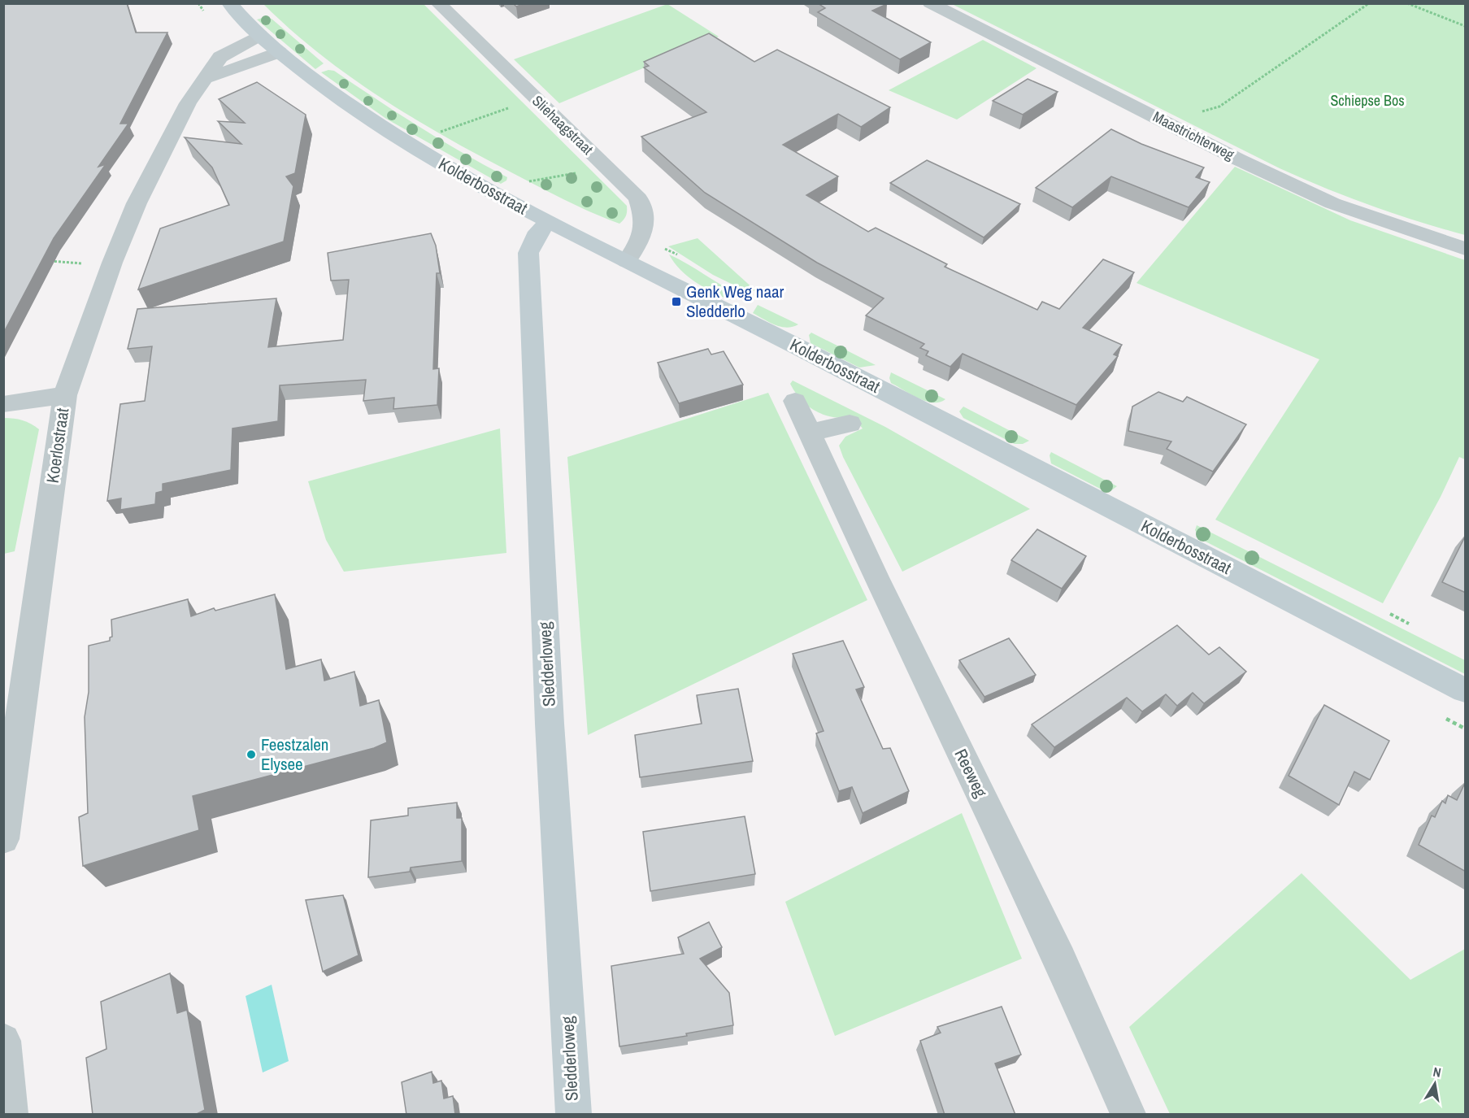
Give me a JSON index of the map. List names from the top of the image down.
{
  "streets": {
    "main road": ["Kolderbosstraat", "Sledderloweg"],
    "street": [
      "Sliehaagstraat",
      "Maastrichterweg",
      "Koerlostraat",
      "Reeweg"
    ]
  },
  "crossings": [
    ["Sliehaagstraat", "Kolderbosstraat"],
    ["Kolderbosstraat", "Koerlostraat"],
    ["Kolderbosstraat", "Sledderloweg"]
  ],
  "parks": ["Schiepse Bos"],
  "places": {
    "transit": ["Genk Weg naar Sledderlo"],
    "other": ["Feestzalen Elysee"]
  },
  "north": "top"
}
